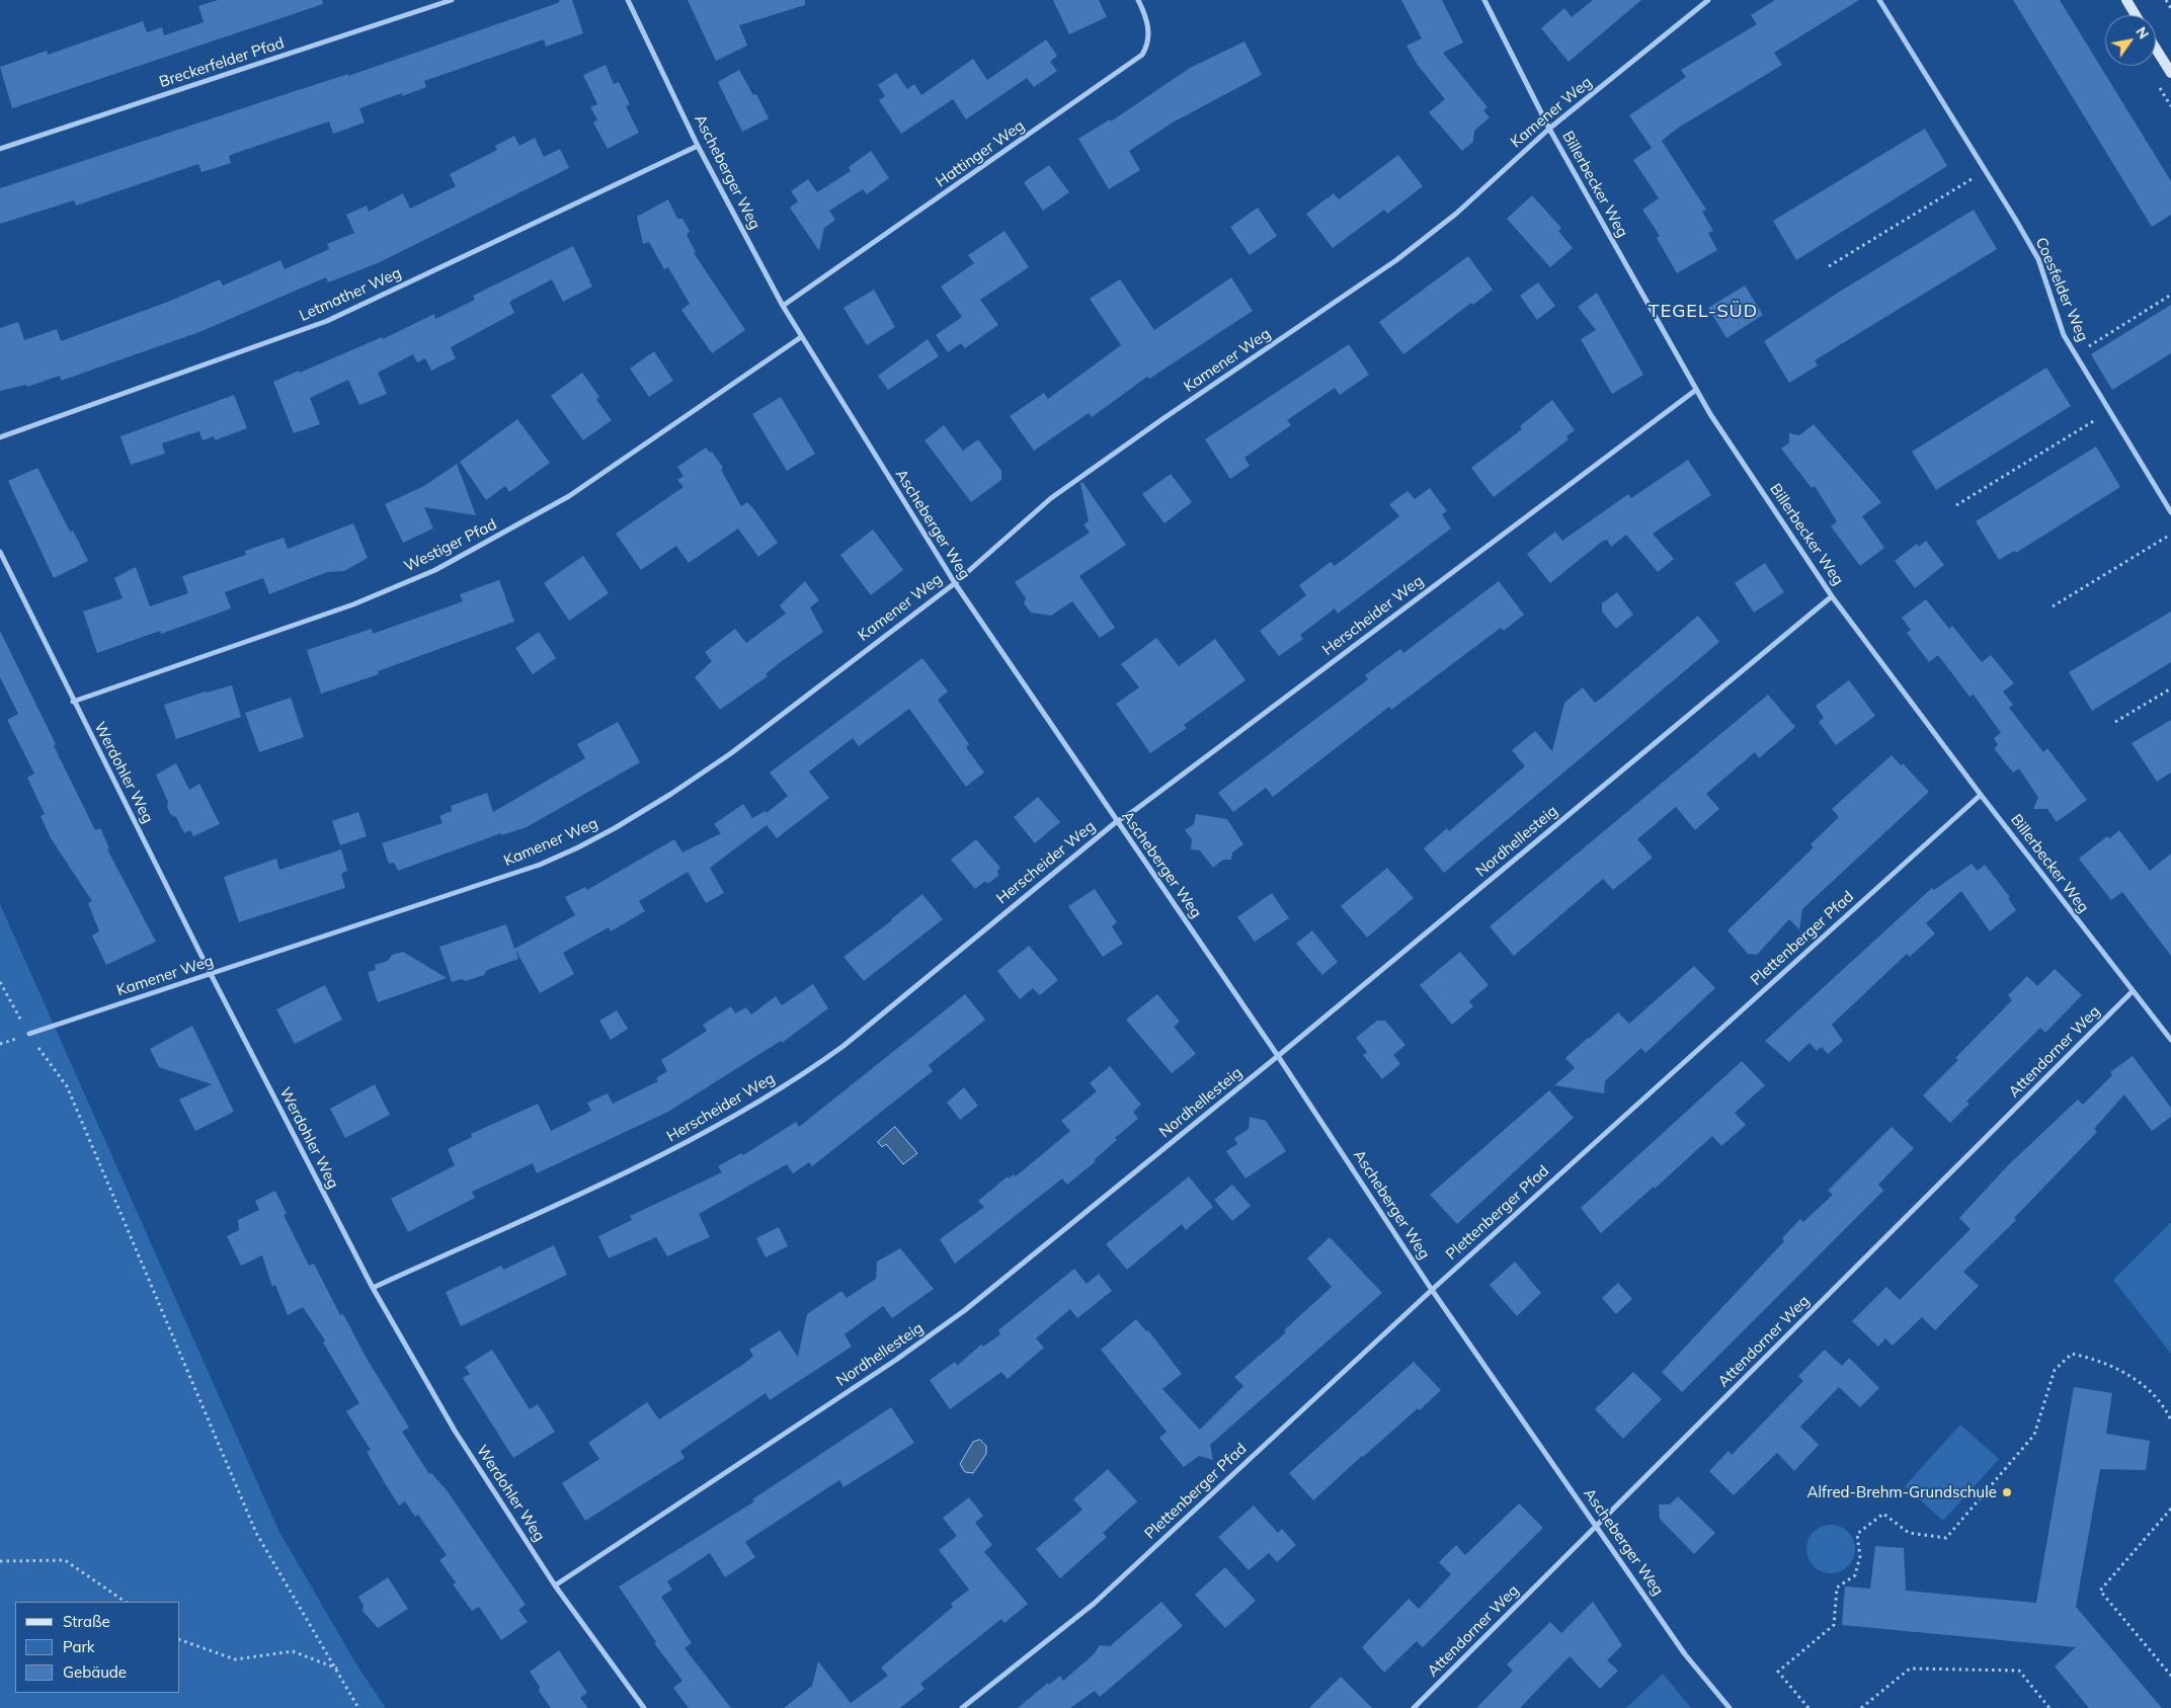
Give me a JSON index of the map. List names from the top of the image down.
{
  "streets": {
    "street": [
      "Breckerfelder Pfad",
      "Kamener Weg",
      "Hattinger Weg",
      "Ascheberger Weg",
      "Billerbecker Weg",
      "Coesfelder Weg",
      "Letmather Weg",
      "Westiger Pfad",
      "Herscheider Weg",
      "Werdohler Weg",
      "Nordhellesteig",
      "Plettenberger Pfad",
      "Attendorner Weg"
    ]
  },
  "crossings": [
    ["Kamener Weg", "Ascheberger Weg"],
    ["Kamener Weg", "Billerbecker Weg"],
    ["Kamener Weg", "Werdohler Weg"],
    ["Hattinger Weg", "Ascheberger Weg"],
    ["Ascheberger Weg", "Letmather Weg"],
    ["Ascheberger Weg", "Westiger Pfad"],
    ["Ascheberger Weg", "Herscheider Weg"],
    ["Ascheberger Weg", "Nordhellesteig"],
    ["Ascheberger Weg", "Plettenberger Pfad"],
    ["Ascheberger Weg", "Attendorner Weg"],
    ["Billerbecker Weg", "Herscheider Weg"],
    ["Billerbecker Weg", "Nordhellesteig"],
    ["Billerbecker Weg", "Plettenberger Pfad"],
    ["Billerbecker Weg", "Attendorner Weg"],
    ["Westiger Pfad", "Werdohler Weg"],
    ["Herscheider Weg", "Werdohler Weg"],
    ["Werdohler Weg", "Nordhellesteig"]
  ],
  "districts": ["TEGEL-SÜD"],
  "places": ["Alfred-Brehm-Grundschule"],
  "legend": ["Straße", "Park", "Gebäude"],
  "north": "top right"
}
